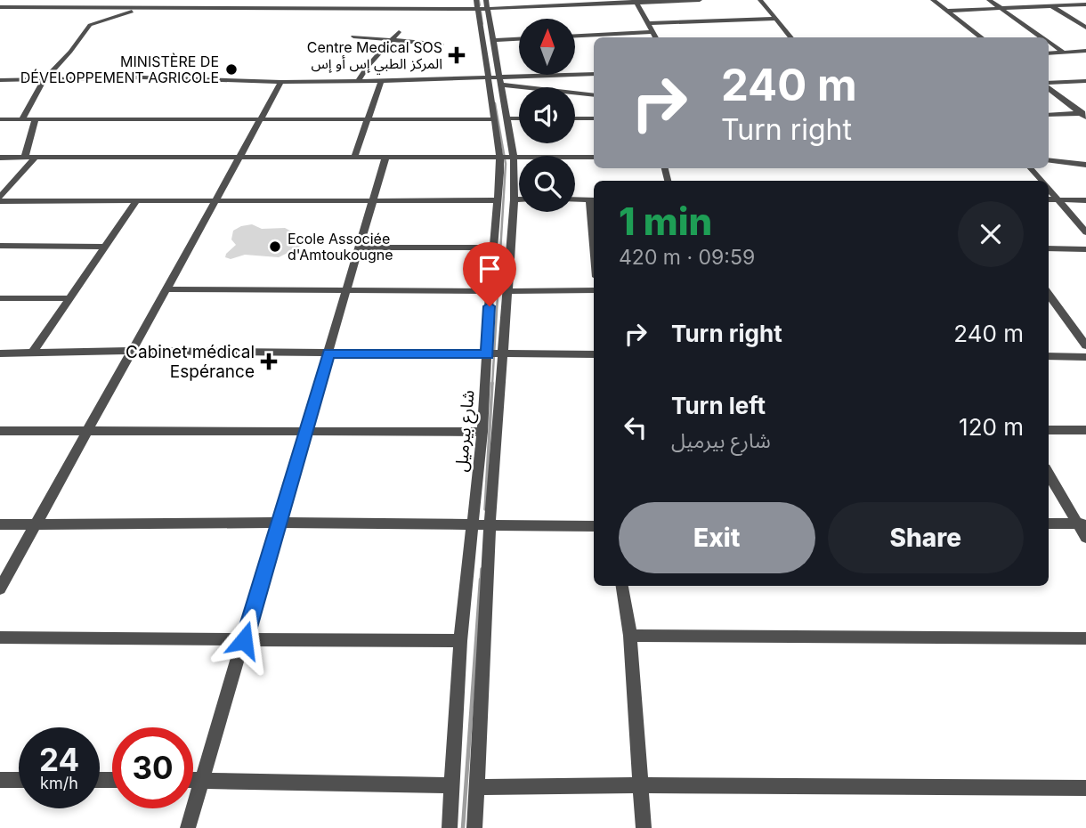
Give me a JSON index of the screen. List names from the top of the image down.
{
  "streets": {
    "street": ["شارع بيرميل"]
  },
  "places": {
    "health": ["Centre Medical SOS المركز الطبي إس أو إس", "Cabinet médical Espérance"],
    "other": ["MINISTÈRE DE DÉVELOPPEMENT AGRICOLE", "Ecole Associée d'Amtoukougne"]
  },
  "north": "top",
  "page": {
    "turn": ["240 m", "Turn right"],
    "heading": ["1 min", "420 m · 09:59"],
    "list": [
      {
        "name": "Turn right",
        "value": "240 m"
      },
      {
        "name": "Turn left",
        "note": "شارع بيرميل",
        "value": "120 m"
      }
    ],
    "buttons": ["Exit", "Share"],
    "speed": "24 km/h",
    "limit": "30"
  }
}
